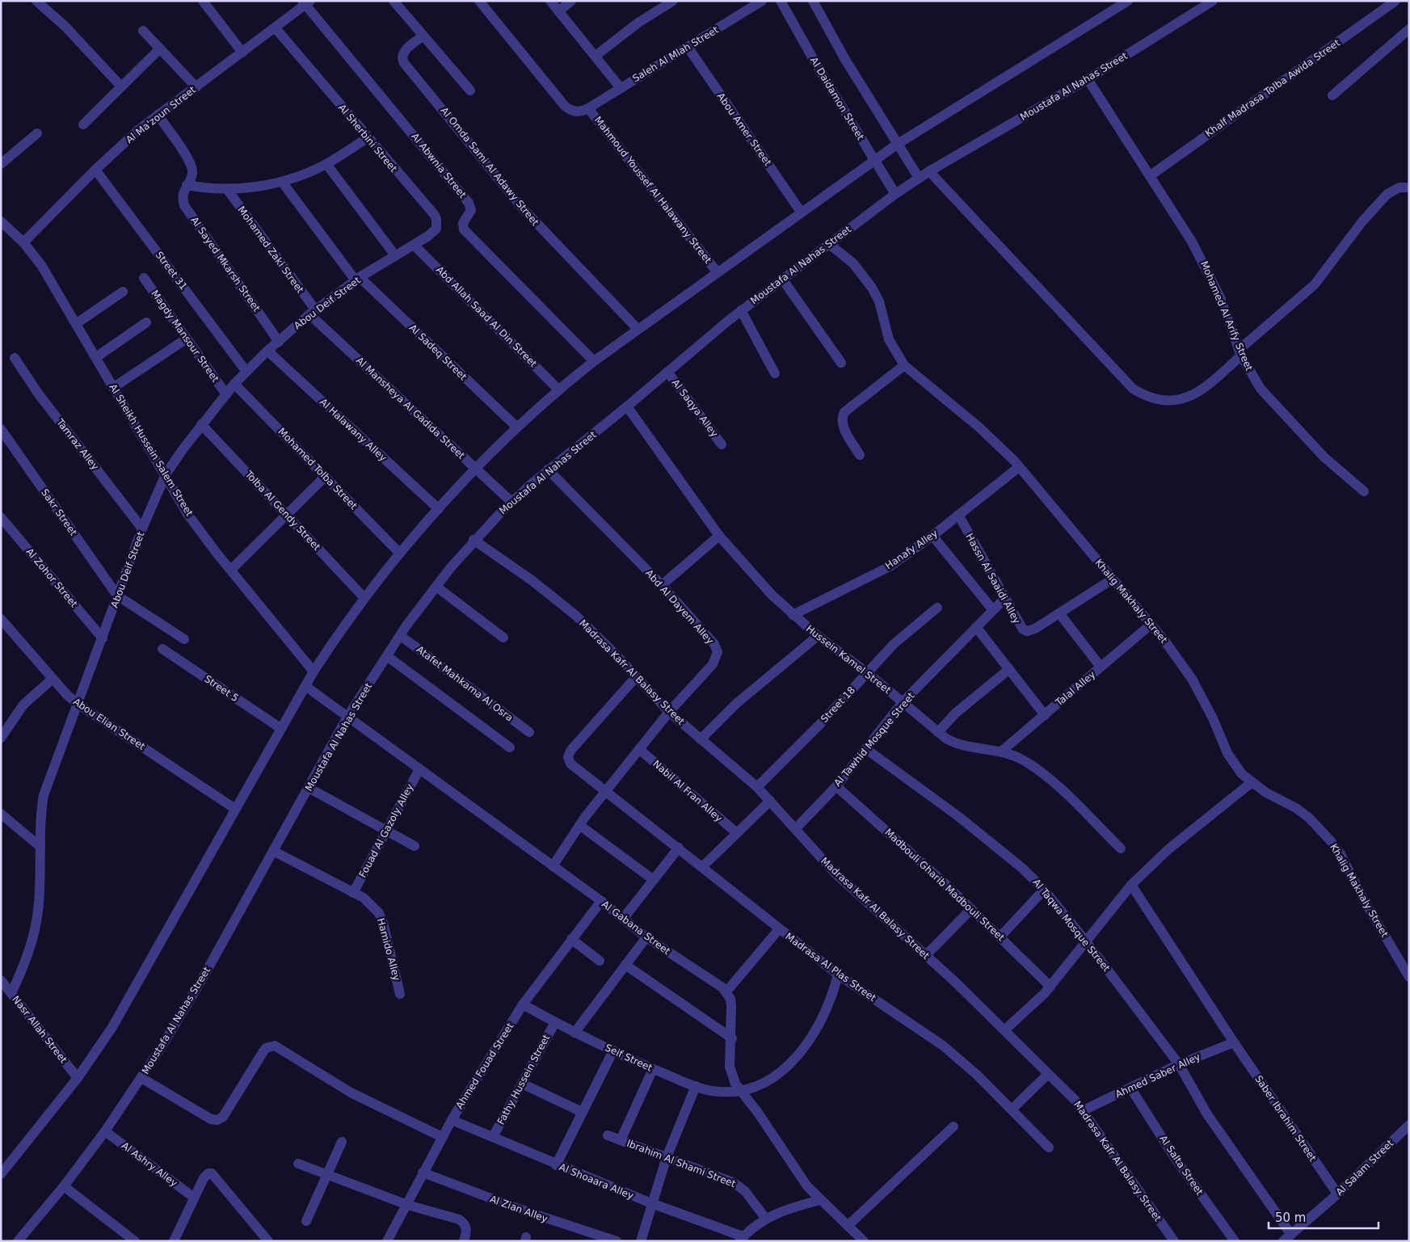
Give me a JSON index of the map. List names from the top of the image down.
{
  "streets": {
    "street": [
      "Saleh Al Mlah Street",
      "Moustafa Al Nahas Street",
      "Khalf Madrasa Tolba Awida Street",
      "Al Daidamon Street",
      "Al Ma'zoun Street",
      "Abou Amer Street",
      "Al Sherbini Street",
      "Al Abwnia Street",
      "Al Omda Sami Al Adawy Street",
      "Mahmoud Youssef Al Halawany Street",
      "Mohamed Zaki Street",
      "Al Sayed Mkarsh Street",
      "Street 31",
      "Abou Deif Street",
      "Mohamed Al Arify Street",
      "Abd Allah Saad Al Din Street",
      "Magdy Mansour Street",
      "Al Sadeq Street",
      "Al Mansheya Al Gadida Street",
      "Al Saqya Alley",
      "Al Halawany Alley",
      "Tamraz Alley",
      "Al Sheikh Hussein Salem Street",
      "Mohamed Tolba Street",
      "Tolba Al Gendy Street",
      "Sakr Street",
      "Hanafy Alley",
      "Al Zohor Street",
      "Hassn Al Saaidi Alley",
      "Khalig Makhaly Street",
      "Abd Al Dayem Alley",
      "Hussein Kamel Street",
      "Madrasa Kafr Al Balasy Street",
      "Atafet Mahkama Al Osra",
      "Street 5",
      "Talal Alley",
      "Street 18",
      "Abou Elian Street",
      "Al Tawhid Mosque Street",
      "Nabil Al Fran Alley",
      "Fouad Al Gazoly Alley",
      "Madbouli Gharib Madbouli Street",
      "Al Taqwa Mosque Street",
      "Al Gabana Street",
      "Hamido Alley",
      "Madrasa Al Plas Street",
      "Nasr Allah Street",
      "Seif Street",
      "Ahmed Fouad Street",
      "Ahmed Saber Alley",
      "Fathy Hussein Street",
      "Saber Ibrahim Street",
      "Ibrahim Al Shami Street",
      "Al Ashry Alley",
      "Al Salta Street",
      "Al Salam Street",
      "Al Shoaara Alley",
      "Al Zian Alley"
    ]
  },
  "crossings": [
    ["Saleh Al Mlah Street", "Abou Amer Street"],
    ["Saleh Al Mlah Street", "Mahmoud Youssef Al Halawany Street"],
    ["Moustafa Al Nahas Street", "Al Daidamon Street"],
    ["Moustafa Al Nahas Street", "Mohamed Al Arify Street"],
    ["Moustafa Al Nahas Street", "Al Mansheya Al Gadida Street"],
    ["Moustafa Al Nahas Street", "Al Saqya Alley"],
    ["Moustafa Al Nahas Street", "Khalig Makhaly Street"],
    ["Moustafa Al Nahas Street", "Abd Al Dayem Alley"],
    ["Moustafa Al Nahas Street", "Hussein Kamel Street"],
    ["Moustafa Al Nahas Street", "Madrasa Kafr Al Balasy Street"],
    ["Moustafa Al Nahas Street", "Atafet Mahkama Al Osra"],
    ["Moustafa Al Nahas Street", "Al Gabana Street"],
    ["Moustafa Al Nahas Street", "Hamido Alley"],
    ["Moustafa Al Nahas Street", "Al Ashry Alley"],
    ["Khalf Madrasa Tolba Awida Street", "Mohamed Al Arify Street"],
    ["Al Ma'zoun Street", "Al Sherbini Street"],
    ["Al Ma'zoun Street", "Al Abwnia Street"],
    ["Al Ma'zoun Street", "Al Sayed Mkarsh Street"],
    ["Al Ma'zoun Street", "Street 31"],
    ["Al Ma'zoun Street", "Al Sheikh Hussein Salem Street"],
    ["Al Sherbini Street", "Abou Deif Street"],
    ["Al Sherbini Street", "Abd Allah Saad Al Din Street"],
    ["Mohamed Zaki Street", "Abou Deif Street"],
    ["Mohamed Zaki Street", "Al Mansheya Al Gadida Street"],
    ["Al Sayed Mkarsh Street", "Abou Deif Street"],
    ["Street 31", "Abou Deif Street"],
    ["Abou Deif Street", "Abd Allah Saad Al Din Street"],
    ["Abou Deif Street", "Magdy Mansour Street"],
    ["Abou Deif Street", "Al Sadeq Street"],
    ["Abou Deif Street", "Al Mansheya Al Gadida Street"],
    ["Abou Deif Street", "Al Halawany Alley"],
    ["Abou Deif Street", "Tamraz Alley"],
    ["Abou Deif Street", "Al Sheikh Hussein Salem Street"],
    ["Abou Deif Street", "Mohamed Tolba Street"],
    ["Abou Deif Street", "Tolba Al Gendy Street"],
    ["Abou Deif Street", "Sakr Street"],
    ["Abou Deif Street", "Al Zohor Street"],
    ["Abou Deif Street", "Abou Elian Street"],
    ["Abou Deif Street", "Nasr Allah Street"],
    ["Hanafy Alley", "Hassn Al Saaidi Alley"],
    ["Hanafy Alley", "Khalig Makhaly Street"],
    ["Hanafy Alley", "Hussein Kamel Street"],
    ["Hassn Al Saaidi Alley", "Al Tawhid Mosque Street"],
    ["Khalig Makhaly Street", "Talal Alley"],
    ["Abd Al Dayem Alley", "Madrasa Kafr Al Balasy Street"],
    ["Abd Al Dayem Alley", "Nabil Al Fran Alley"],
    ["Abd Al Dayem Alley", "Al Gabana Street"],
    ["Abd Al Dayem Alley", "Madrasa Al Plas Street"],
    ["Hussein Kamel Street", "Talal Alley"],
    ["Hussein Kamel Street", "Street 18"],
    ["Hussein Kamel Street", "Al Tawhid Mosque Street"],
    ["Madrasa Kafr Al Balasy Street", "Street 18"],
    ["Madrasa Kafr Al Balasy Street", "Al Tawhid Mosque Street"],
    ["Madrasa Kafr Al Balasy Street", "Madrasa Al Plas Street"],
    ["Madrasa Kafr Al Balasy Street", "Ahmed Saber Alley"],
    ["Al Tawhid Mosque Street", "Madbouli Gharib Madbouli Street"],
    ["Al Tawhid Mosque Street", "Al Taqwa Mosque Street"],
    ["Fouad Al Gazoly Alley", "Al Gabana Street"],
    ["Fouad Al Gazoly Alley", "Hamido Alley"],
    ["Al Taqwa Mosque Street", "Ahmed Saber Alley"],
    ["Al Taqwa Mosque Street", "Al Salam Street"],
    ["Al Gabana Street", "Ahmed Fouad Street"],
    ["Madrasa Al Plas Street", "Seif Street"],
    ["Seif Street", "Ahmed Fouad Street"],
    ["Seif Street", "Fathy Hussein Street"],
    ["Ahmed Fouad Street", "Al Shoaara Alley"],
    ["Ahmed Fouad Street", "Al Zian Alley"],
    ["Ahmed Saber Alley", "Saber Ibrahim Street"],
    ["Ahmed Saber Alley", "Al Salta Street"],
    ["Fathy Hussein Street", "Al Shoaara Alley"],
    ["Saber Ibrahim Street", "Al Salam Street"]
  ],
  "scale_bar": "50 m"
}
